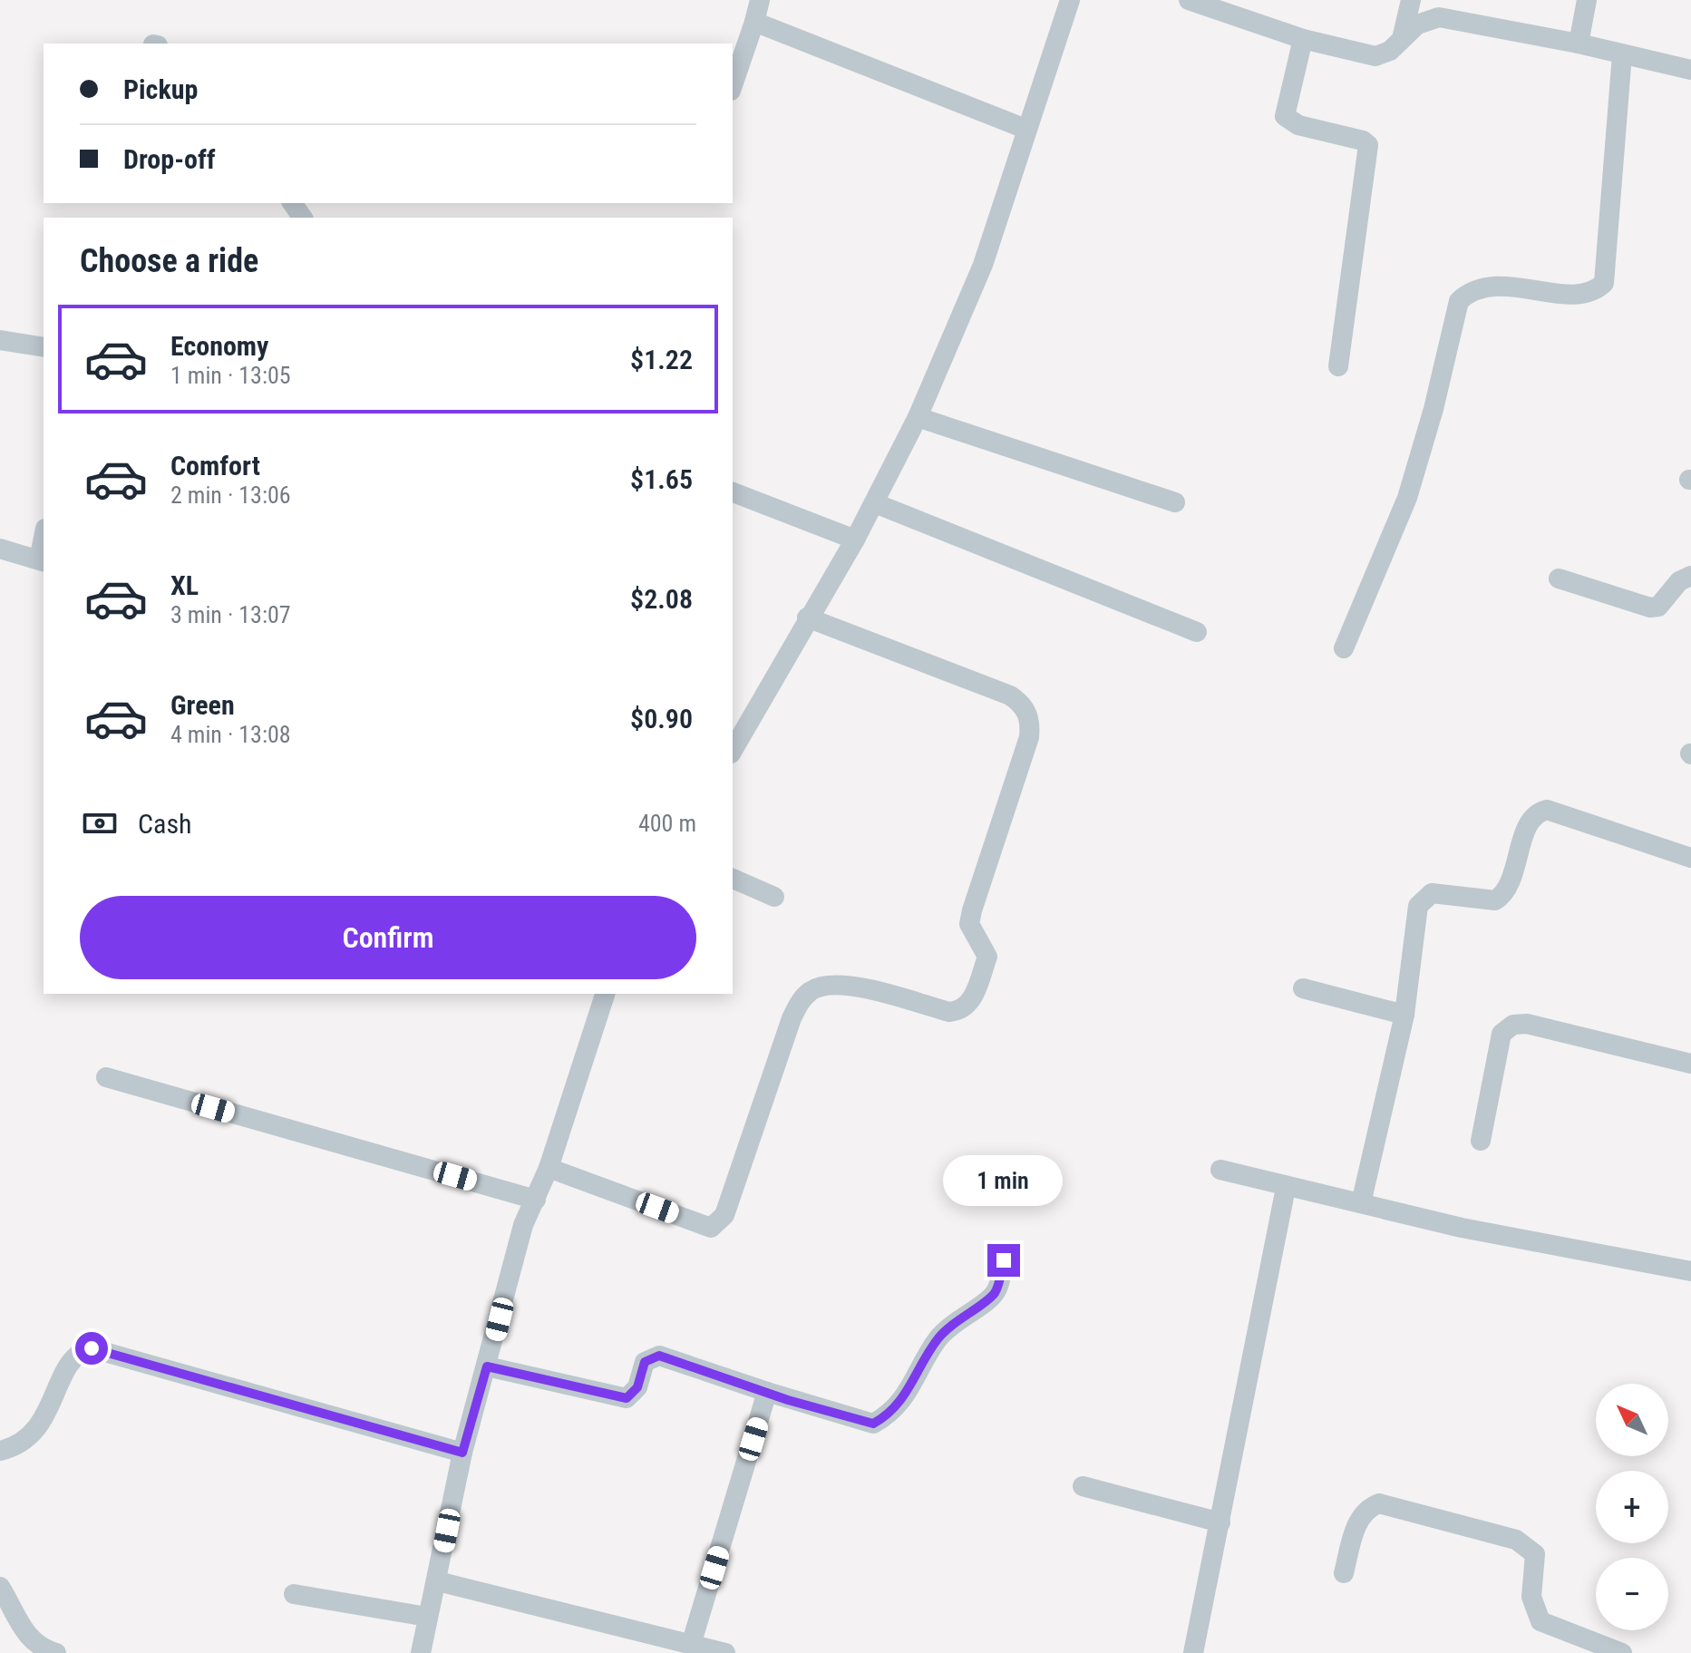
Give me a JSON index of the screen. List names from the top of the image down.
{
  "north": "top left",
  "page": {
    "banner": ["Pickup", "Drop-off"],
    "heading": "Choose a ride",
    "list": [
      {
        "name": "Economy",
        "note": "1 min · 13:05",
        "value": "$1.22"
      },
      {
        "name": "Comfort",
        "note": "2 min · 13:06",
        "value": "$1.65"
      },
      {
        "name": "XL",
        "note": "3 min · 13:07",
        "value": "$2.08"
      },
      {
        "name": "Green",
        "note": "4 min · 13:08",
        "value": "$0.90"
      }
    ],
    "pay": ["Cash", "400 m"],
    "buttons": "Confirm",
    "bubble": "1 min",
    "map_buttons": ["+", "−"]
  }
}
